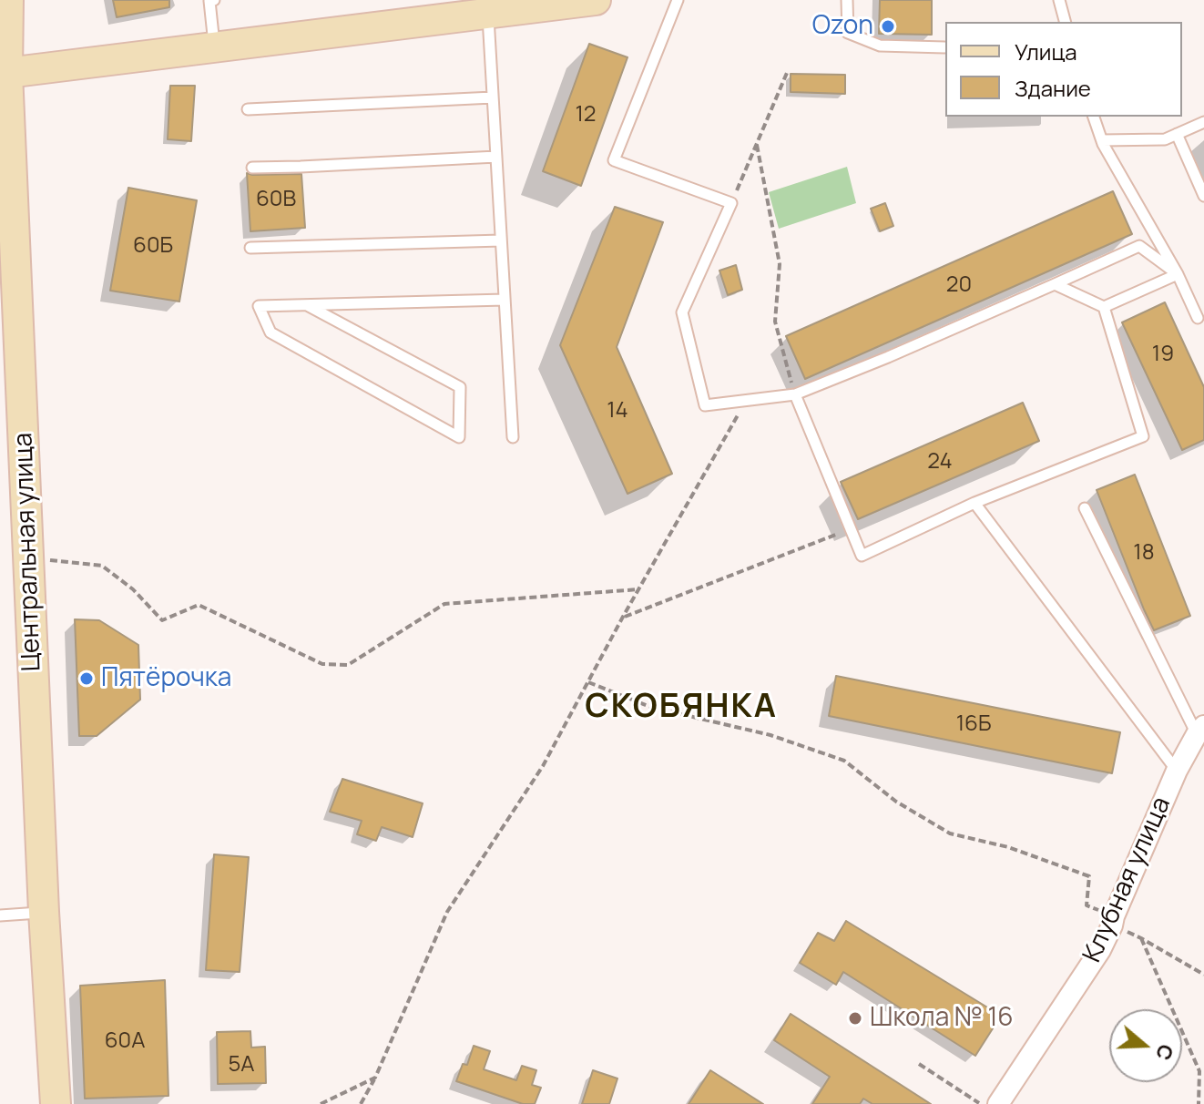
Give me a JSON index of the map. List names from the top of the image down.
{
  "streets": {
    "main road": ["Центральная улица"],
    "street": ["Клубная улица"]
  },
  "districts": ["СКОБЯНКА"],
  "places": ["Ozon", "Пятёрочка", "Школа № 16"],
  "house_numbers": [
    "12",
    "60В",
    "60Б",
    "20",
    "19",
    "14",
    "24",
    "18",
    "16Б",
    "60А",
    "5А"
  ],
  "legend": ["Улица", "Здание"],
  "north": "right"
}
